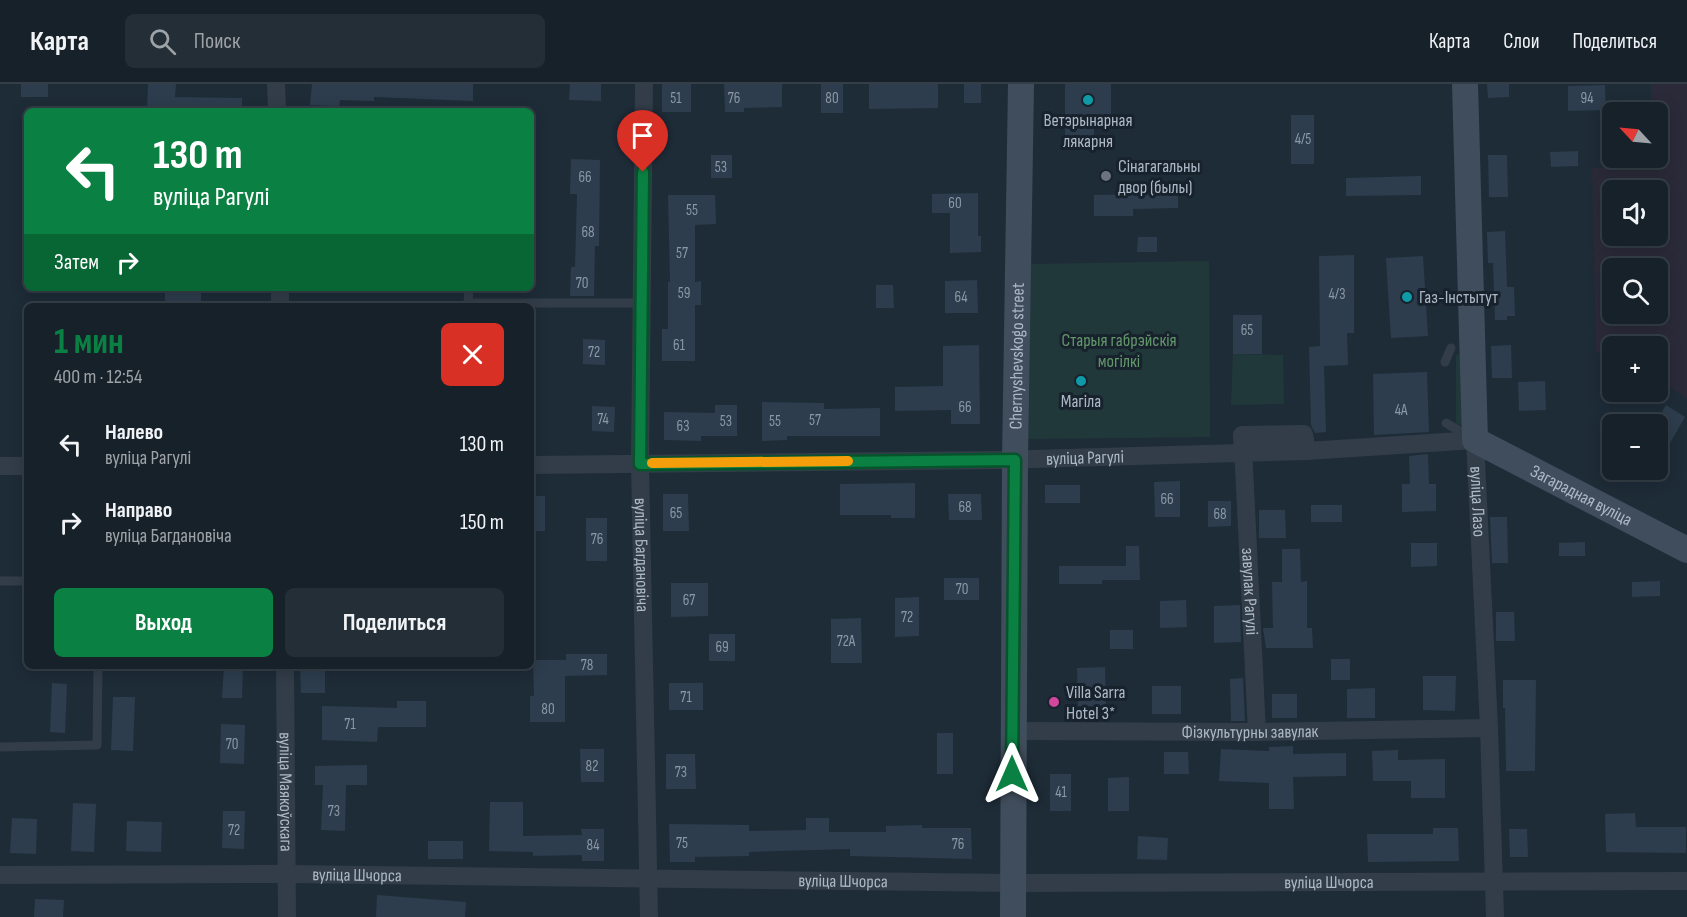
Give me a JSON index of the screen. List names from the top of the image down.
{
  "streets": {
    "main road": ["Chernyshevskogo street", "Загарадная вуліца", "вуліца Лазо"],
    "street": [
      "вуліца Рагулі",
      "вуліца Багдановіча",
      "завулак Рагулі",
      "Фізкультурны завулак",
      "вуліца Маякоўскага",
      "вуліца Шчорса"
    ]
  },
  "crossings": [
    ["Chernyshevskogo street", "вуліца Рагулі"],
    ["Chernyshevskogo street", "Фізкультурны завулак"],
    ["Chernyshevskogo street", "вуліца Шчорса"],
    ["вуліца Рагулі", "Загарадная вуліца"],
    ["вуліца Рагулі", "вуліца Лазо"],
    ["вуліца Рагулі", "вуліца Багдановіча"],
    ["вуліца Рагулі", "завулак Рагулі"],
    ["Загарадная вуліца", "вуліца Лазо"],
    ["вуліца Лазо", "Фізкультурны завулак"],
    ["вуліца Лазо", "вуліца Шчорса"],
    ["вуліца Багдановіча", "вуліца Шчорса"],
    ["завулак Рагулі", "Фізкультурны завулак"],
    ["вуліца Маякоўскага", "вуліца Шчорса"]
  ],
  "parks": ["Старыя габрэйскія могілкі"],
  "places": [
    "Ветэрынарная лякарня",
    "Сінагагальны двор (былы)",
    "Газ-Інстытут",
    "Магіла",
    "Villa Sarra Hotel 3*"
  ],
  "house_numbers": [
    "51",
    "76",
    "80",
    "94",
    "4/5",
    "53",
    "66",
    "60",
    "55",
    "68",
    "57",
    "70",
    "59",
    "4/3",
    "64",
    "65",
    "61",
    "72",
    "66",
    "4А",
    "74",
    "57",
    "53",
    "55",
    "63",
    "66",
    "68",
    "65",
    "68",
    "76",
    "70",
    "67",
    "72",
    "72А",
    "69",
    "78",
    "71",
    "80",
    "71",
    "70",
    "82",
    "73",
    "41",
    "73",
    "72",
    "75",
    "76",
    "84"
  ],
  "north": "top left",
  "page": {
    "header": "Карта",
    "search": "Поиск",
    "nav": ["Карта", "Слои", "Поделиться"],
    "map_buttons": ["+", "−"],
    "turn": ["130 m", "вуліца Рагулі"],
    "then": "Затем",
    "heading": ["1 мин", "400 m · 12:54"],
    "list": [
      {
        "name": "Налево",
        "note": "вуліца Рагулі",
        "value": "130 m"
      },
      {
        "name": "Направо",
        "note": "вуліца Багдановіча",
        "value": "150 m"
      }
    ],
    "buttons": ["Выход", "Поделиться"]
  }
}
